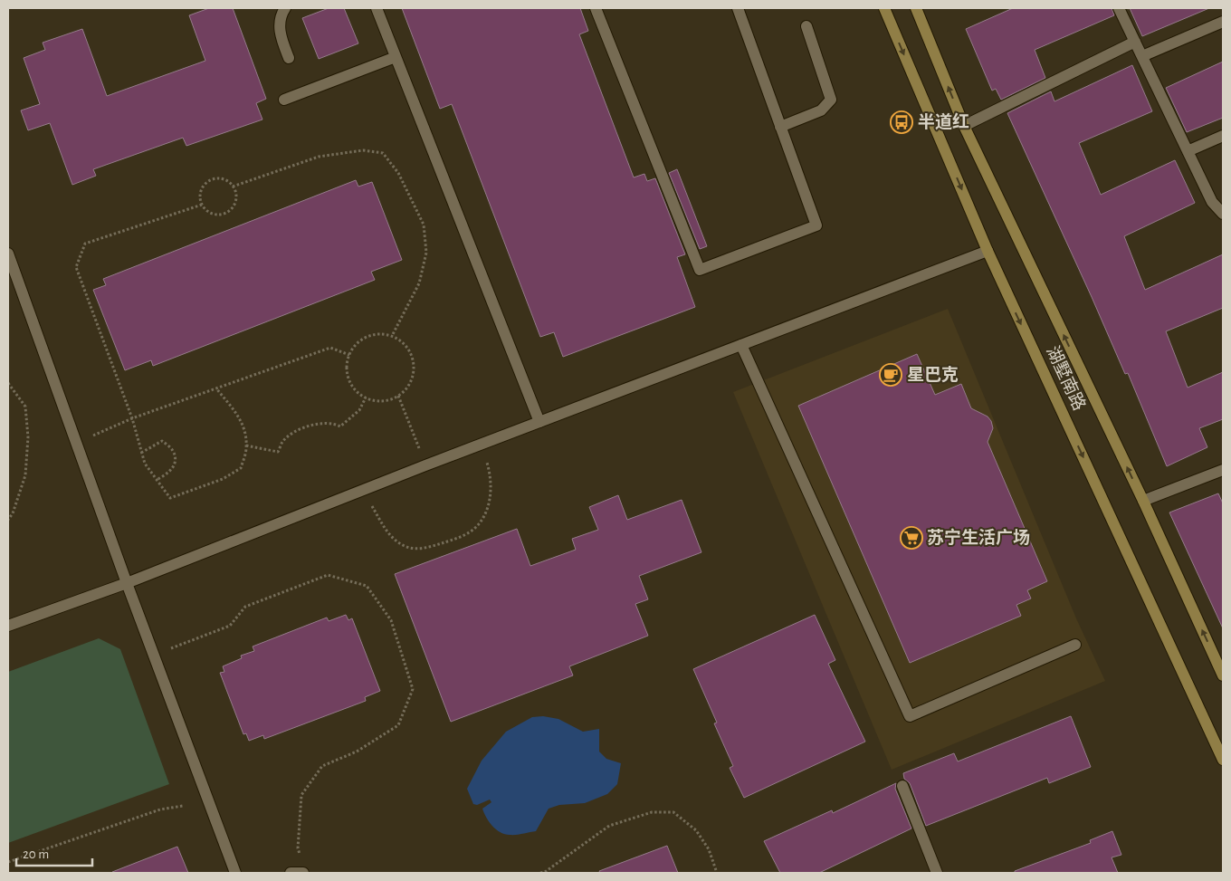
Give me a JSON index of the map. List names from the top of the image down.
{
  "streets": {
    "main road": ["湖墅南路"]
  },
  "places": {
    "bus stop": ["半道红"],
    "cafe": ["星巴克"],
    "supermarket": ["苏宁生活广场"]
  },
  "scale_bar": "20 m"
}
